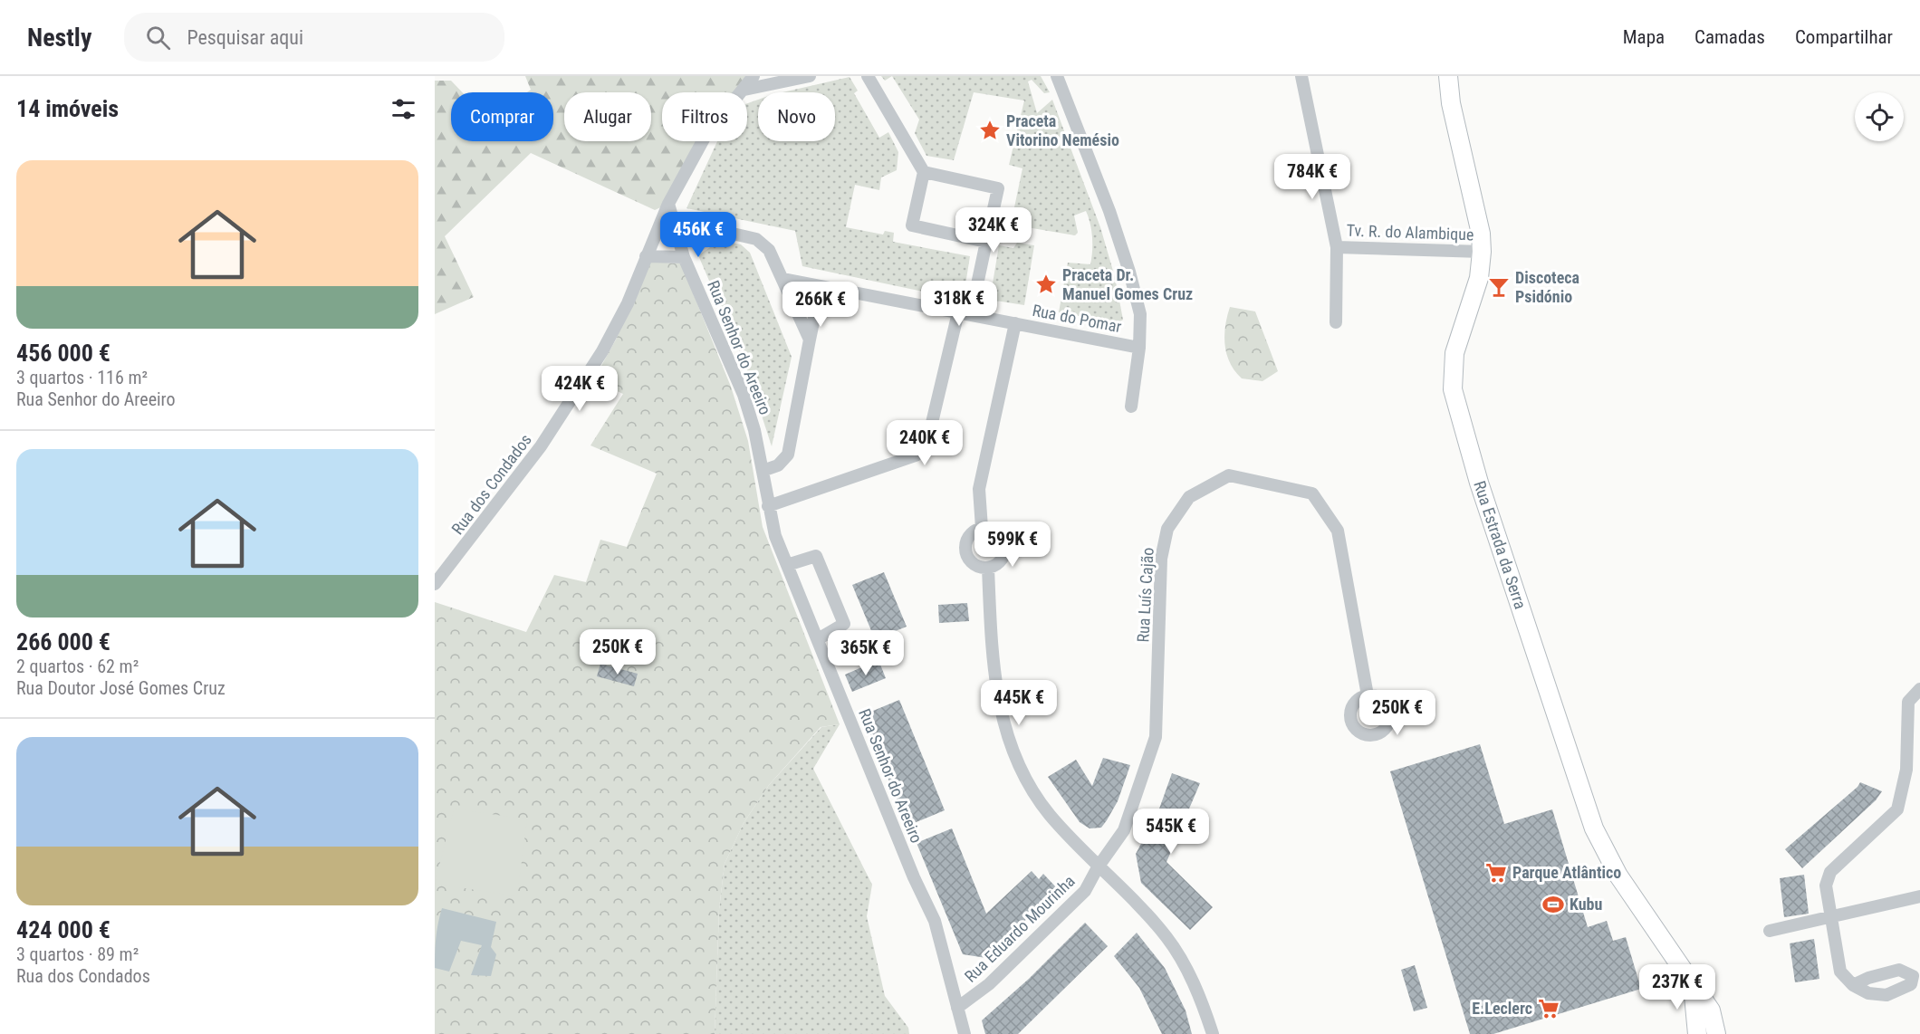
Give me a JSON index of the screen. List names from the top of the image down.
{
  "streets": {
    "street": [
      "Tv. R. do Alambique",
      "Rua do Pomar",
      "Rua Senhor do Areeiro",
      "Rua dos Condados",
      "Rua Estrada da Serra",
      "Rua Luís Cajão",
      "Rua Eduardo Mourinha"
    ]
  },
  "crossings": [
    ["Tv. R. do Alambique", "Rua Estrada da Serra"],
    ["Rua Senhor do Areeiro", "Rua dos Condados"],
    ["Rua Senhor do Areeiro", "Rua Eduardo Mourinha"],
    ["Rua Luís Cajão", "Rua Eduardo Mourinha"]
  ],
  "places": {
    "place": ["Praceta Vitorino Nemésio", "Praceta Dr. Manuel Gomes Cruz"],
    "bar": ["Discoteca Psidónio"],
    "supermarket": ["Parque Atlântico", "E.Leclerc"],
    "sports": ["Kubu"]
  },
  "page": {
    "header": "Nestly",
    "search": "Pesquisar aqui",
    "nav": ["Mapa", "Camadas", "Compartilhar"],
    "heading": "14 imóveis",
    "chip": [
      "Comprar",
      "Alugar",
      "Filtros",
      "Novo"
    ],
    "list": [
      {
        "name": "456 000 €",
        "note": "3 quartos · 116 m² · Rua Senhor do Areeiro"
      },
      {
        "name": "266 000 €",
        "note": "2 quartos · 62 m² · Rua Doutor José Gomes Cruz"
      },
      {
        "name": "424 000 €",
        "note": "3 quartos · 89 m² · Rua dos Condados"
      }
    ],
    "price": [
      "784K €",
      "324K €",
      "456K €",
      "318K €",
      "266K €",
      "424K €",
      "240K €",
      "599K €",
      "250K €",
      "365K €",
      "445K €",
      "250K €",
      "545K €",
      "237K €"
    ]
  }
}
